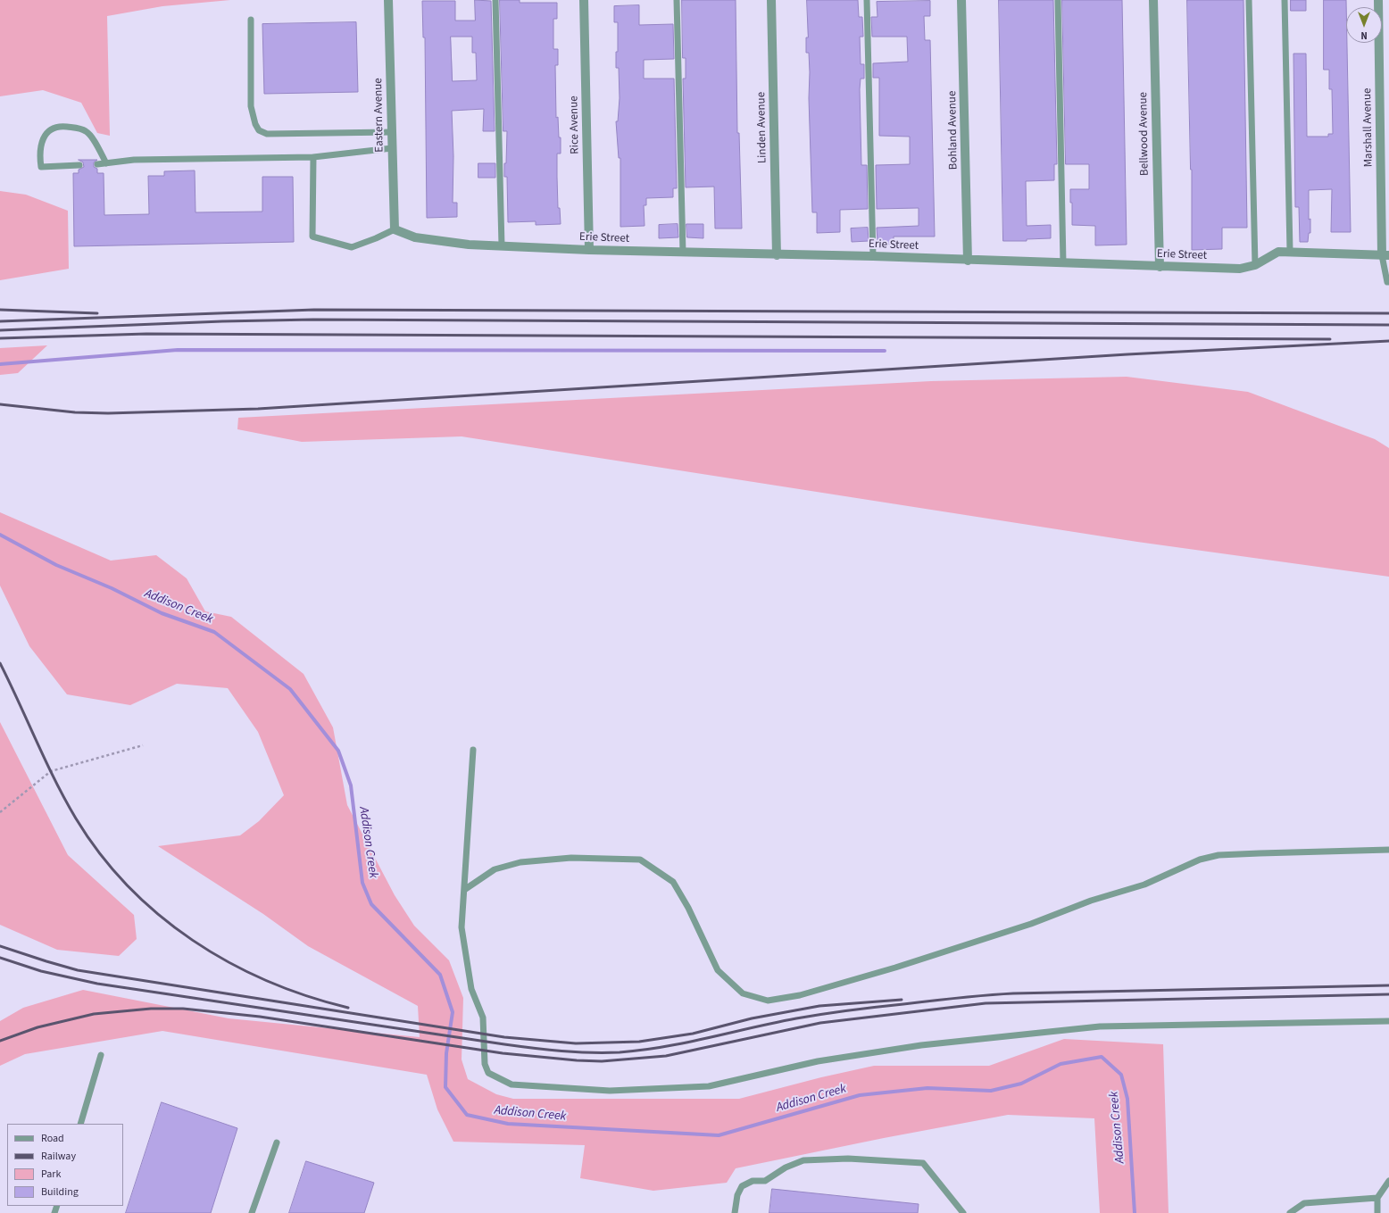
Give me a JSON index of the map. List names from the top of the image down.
{
  "streets": {
    "street": [
      "Eastern Avenue",
      "Rice Avenue",
      "Linden Avenue",
      "Marshall Avenue",
      "Bohland Avenue",
      "Bellwood Avenue",
      "Erie Street"
    ]
  },
  "crossings": [
    ["Eastern Avenue", "Erie Street"],
    ["Rice Avenue", "Erie Street"],
    ["Linden Avenue", "Erie Street"],
    ["Marshall Avenue", "Erie Street"],
    ["Bohland Avenue", "Erie Street"],
    ["Bellwood Avenue", "Erie Street"]
  ],
  "water": ["Addison Creek"],
  "legend": [
    "Road",
    "Railway",
    "Park",
    "Building"
  ],
  "north": "bottom"
}
